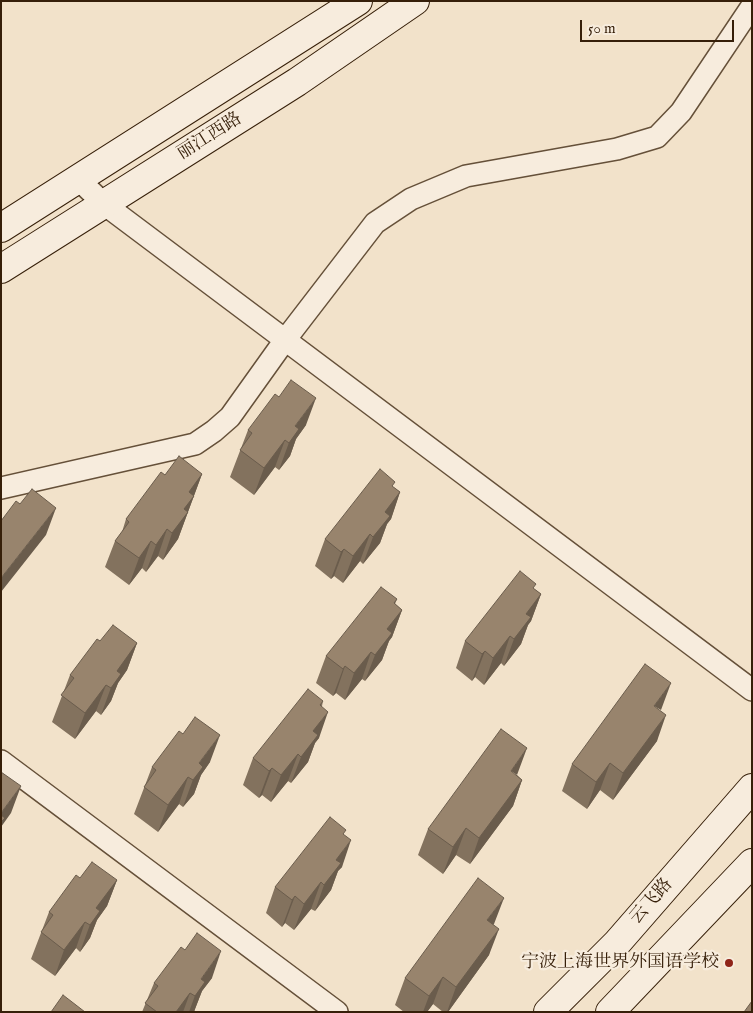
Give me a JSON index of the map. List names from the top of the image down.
{
  "streets": {
    "main road": ["丽江西路", "云飞路"]
  },
  "places": ["宁波上海世界外国语学校"],
  "scale_bar": "50 m"
}
